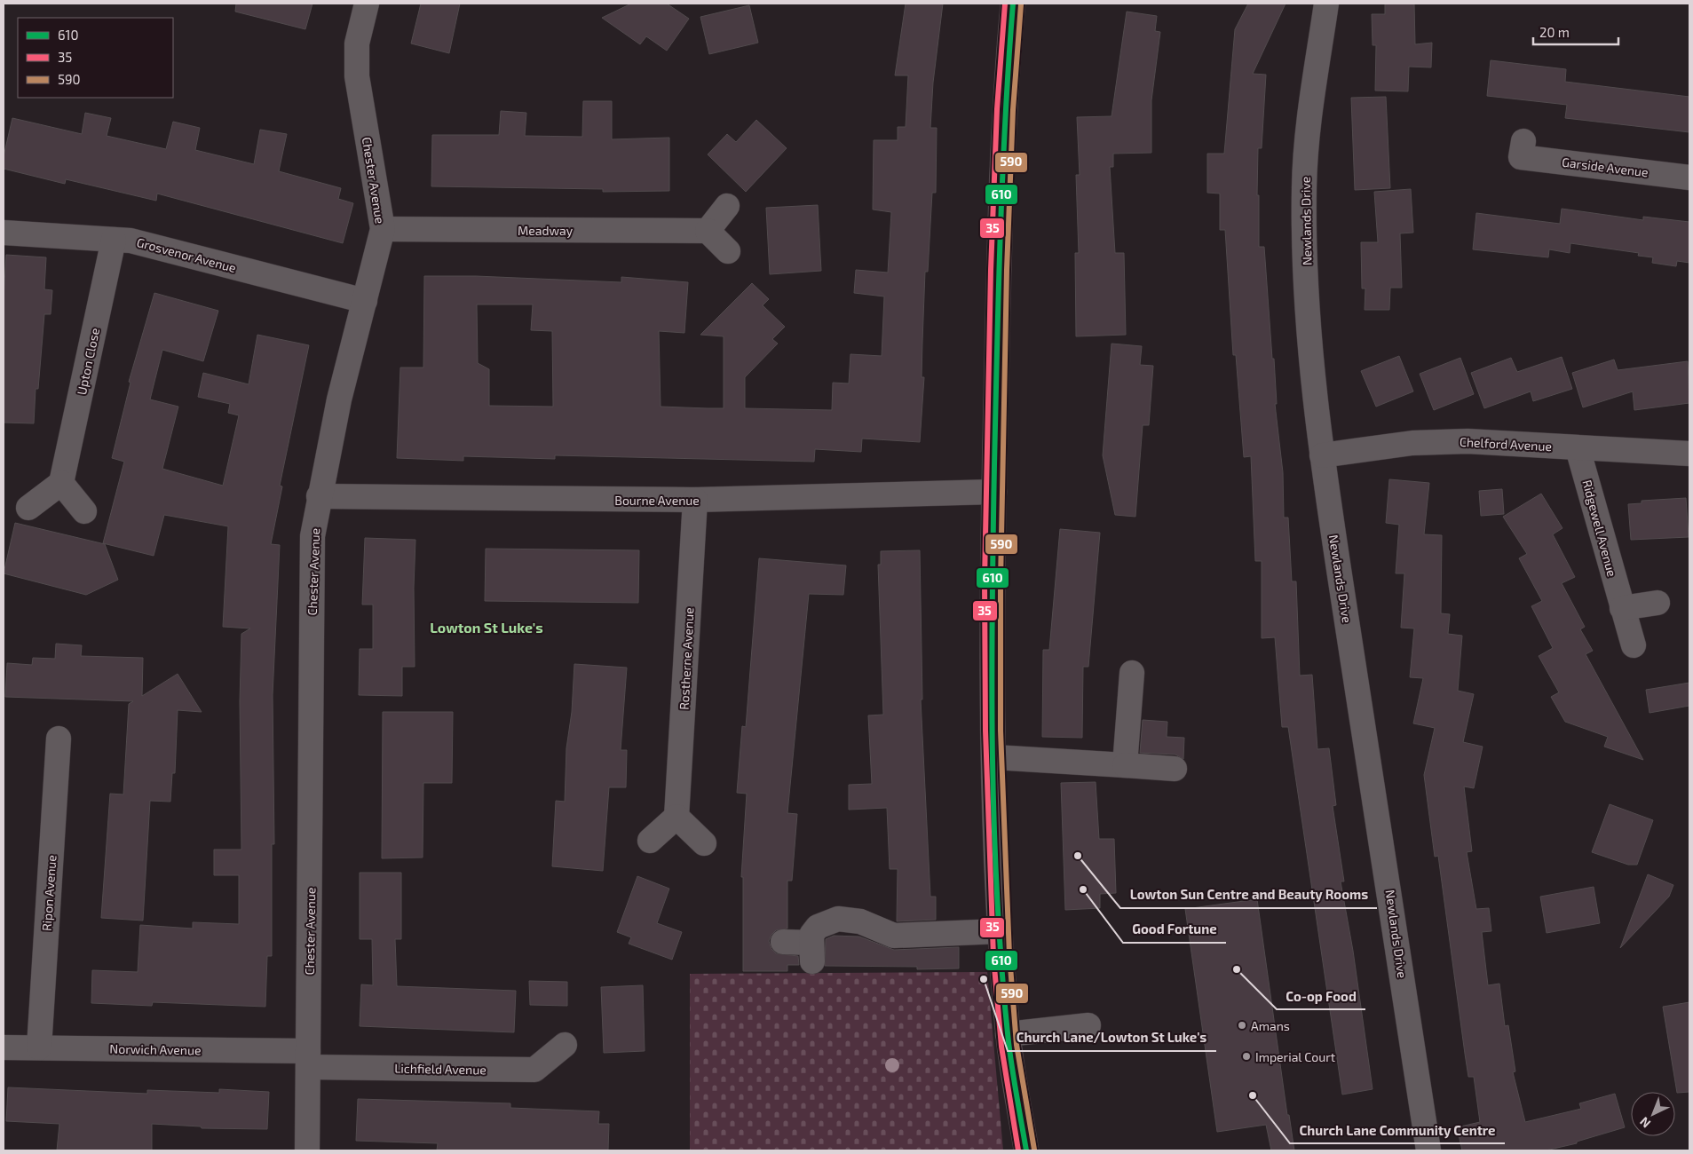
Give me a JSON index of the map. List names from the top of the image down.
{
  "streets": {
    "street": [
      "Garside Avenue",
      "Chester Avenue",
      "Newlands Drive",
      "Meadway",
      "Grosvenor Avenue",
      "Upton Close",
      "Chelford Avenue",
      "Bourne Avenue",
      "Ridgewell Avenue",
      "Rostherne Avenue",
      "Ripon Avenue",
      "Norwich Avenue",
      "Lichfield Avenue"
    ]
  },
  "crossings": [
    ["Chester Avenue", "Meadway"],
    ["Chester Avenue", "Grosvenor Avenue"],
    ["Chester Avenue", "Bourne Avenue"],
    ["Chester Avenue", "Norwich Avenue"],
    ["Chester Avenue", "Lichfield Avenue"],
    ["Newlands Drive", "Chelford Avenue"],
    ["Grosvenor Avenue", "Upton Close"],
    ["Chelford Avenue", "Ridgewell Avenue"],
    ["Bourne Avenue", "Rostherne Avenue"],
    ["Ripon Avenue", "Norwich Avenue"],
    ["Norwich Avenue", "Lichfield Avenue"]
  ],
  "districts": ["Lowton St Luke's"],
  "places": [
    "Lowton Sun Centre and Beauty Rooms",
    "Good Fortune",
    "Co-op Food",
    "Church Lane/Lowton St Luke's",
    "Amans",
    "Imperial Court",
    "Church Lane Community Centre"
  ],
  "lines": ["transit line 610", "transit line 35", "transit line 590"],
  "legend": ["610", "35", "590"],
  "scale_bar": "20 m",
  "north": "bottom left"
}
